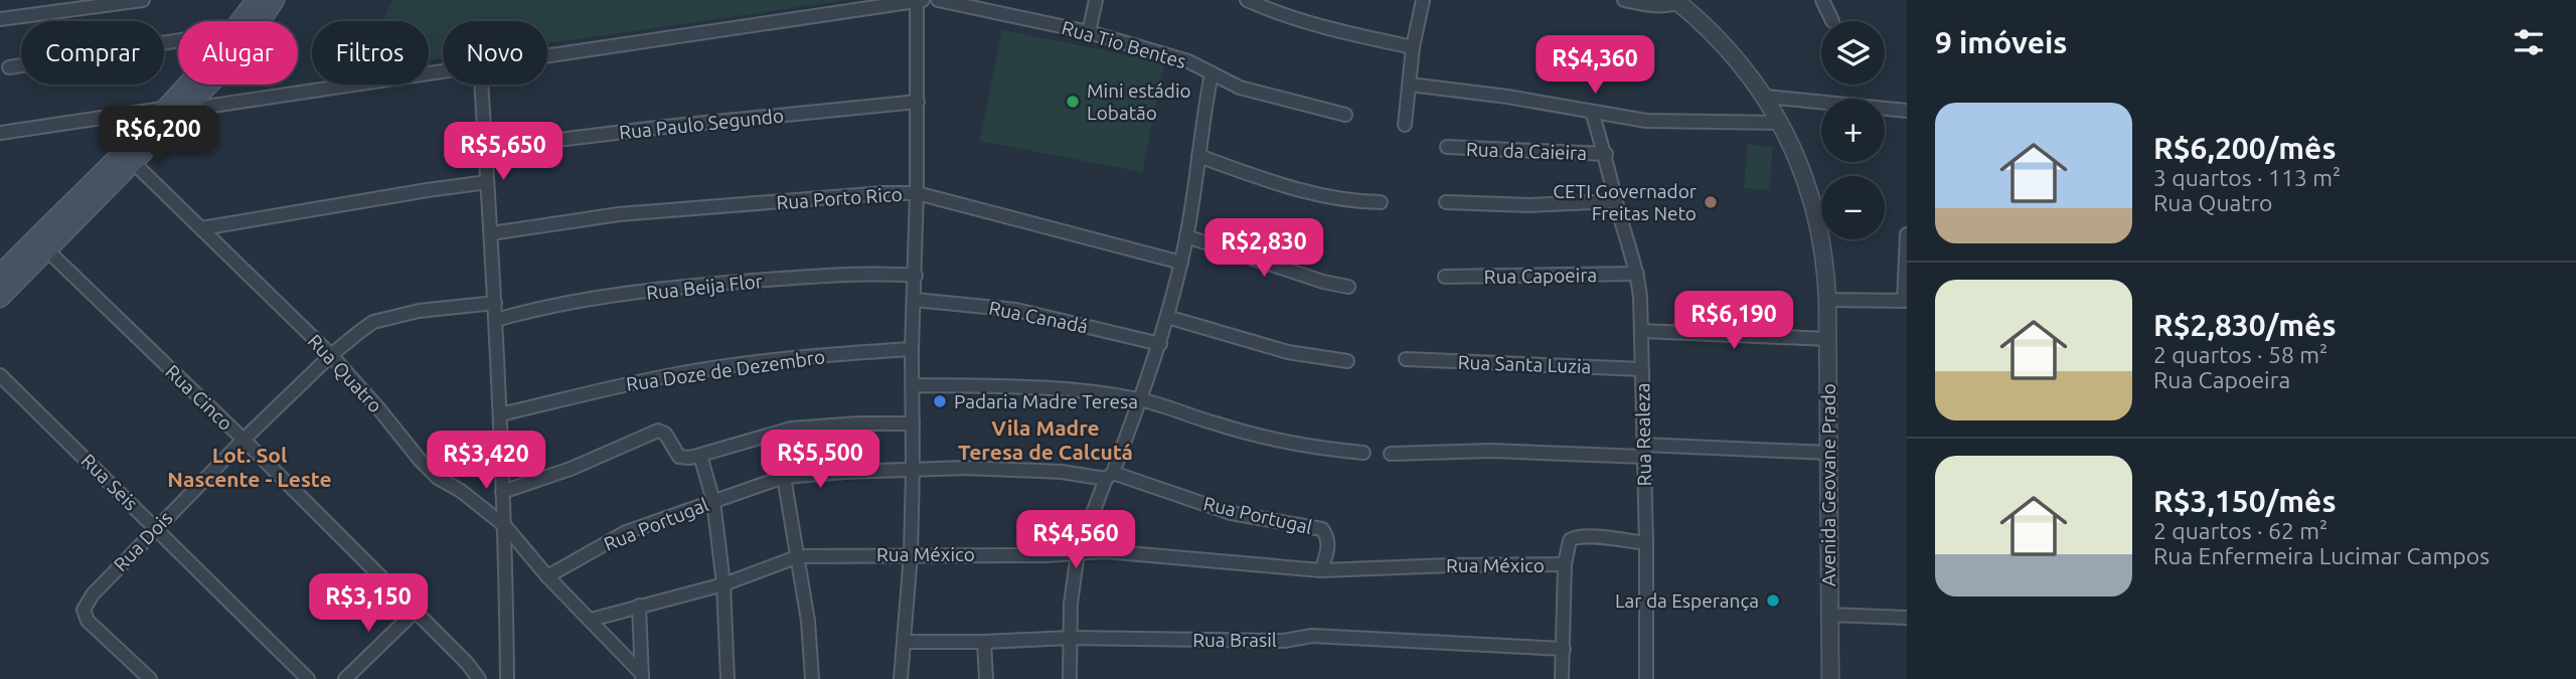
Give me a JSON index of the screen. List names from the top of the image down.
{
  "streets": {
    "street": [
      "Rua Tio Bentes",
      "Rua Paulo Segundo",
      "Rua da Caieira",
      "Rua Porto Rico",
      "Rua Capoeira",
      "Rua Beija Flor",
      "Rua Canadá",
      "Rua Santa Luzia",
      "Rua Doze de Dezembro",
      "Rua Quatro",
      "Rua Cinco",
      "Rua Realeza",
      "Rua Seis",
      "Avenida Geovane Prado",
      "Rua Portugal",
      "Rua Dois",
      "Rua México",
      "Rua Brasil"
    ]
  },
  "crossings": [
    ["Rua da Caieira", "Rua Realeza"],
    ["Rua Capoeira", "Rua Realeza"],
    ["Rua Santa Luzia", "Rua Realeza"],
    ["Rua Quatro", "Rua Portugal"],
    ["Rua Quatro", "Rua Dois"],
    ["Rua Quatro", "Rua México"],
    ["Rua Cinco", "Rua Dois"],
    ["Rua Seis", "Rua Dois"],
    ["Rua Portugal", "Rua México"]
  ],
  "districts": ["Vila Madre Teresa de Calcutá", "Lot. Sol Nascente - Leste"],
  "places": [
    "Mini estádio Lobatão",
    "CETI Governador Freitas Neto",
    "Padaria Madre Teresa",
    "Lar da Esperança"
  ],
  "page": {
    "heading": "9 imóveis",
    "map_buttons": ["+", "−"],
    "chip": [
      "Comprar",
      "Alugar",
      "Filtros",
      "Novo"
    ],
    "price": [
      "R$4,360",
      "R$6,200",
      "R$5,650",
      "R$2,830",
      "R$6,190",
      "R$5,500",
      "R$3,420",
      "R$4,560",
      "R$3,150"
    ],
    "list": [
      {
        "name": "R$6,200/mês",
        "note": "3 quartos · 113 m² · Rua Quatro"
      },
      {
        "name": "R$2,830/mês",
        "note": "2 quartos · 58 m² · Rua Capoeira"
      },
      {
        "name": "R$3,150/mês",
        "note": "2 quartos · 62 m² · Rua Enfermeira Lucimar Campos"
      }
    ]
  }
}
